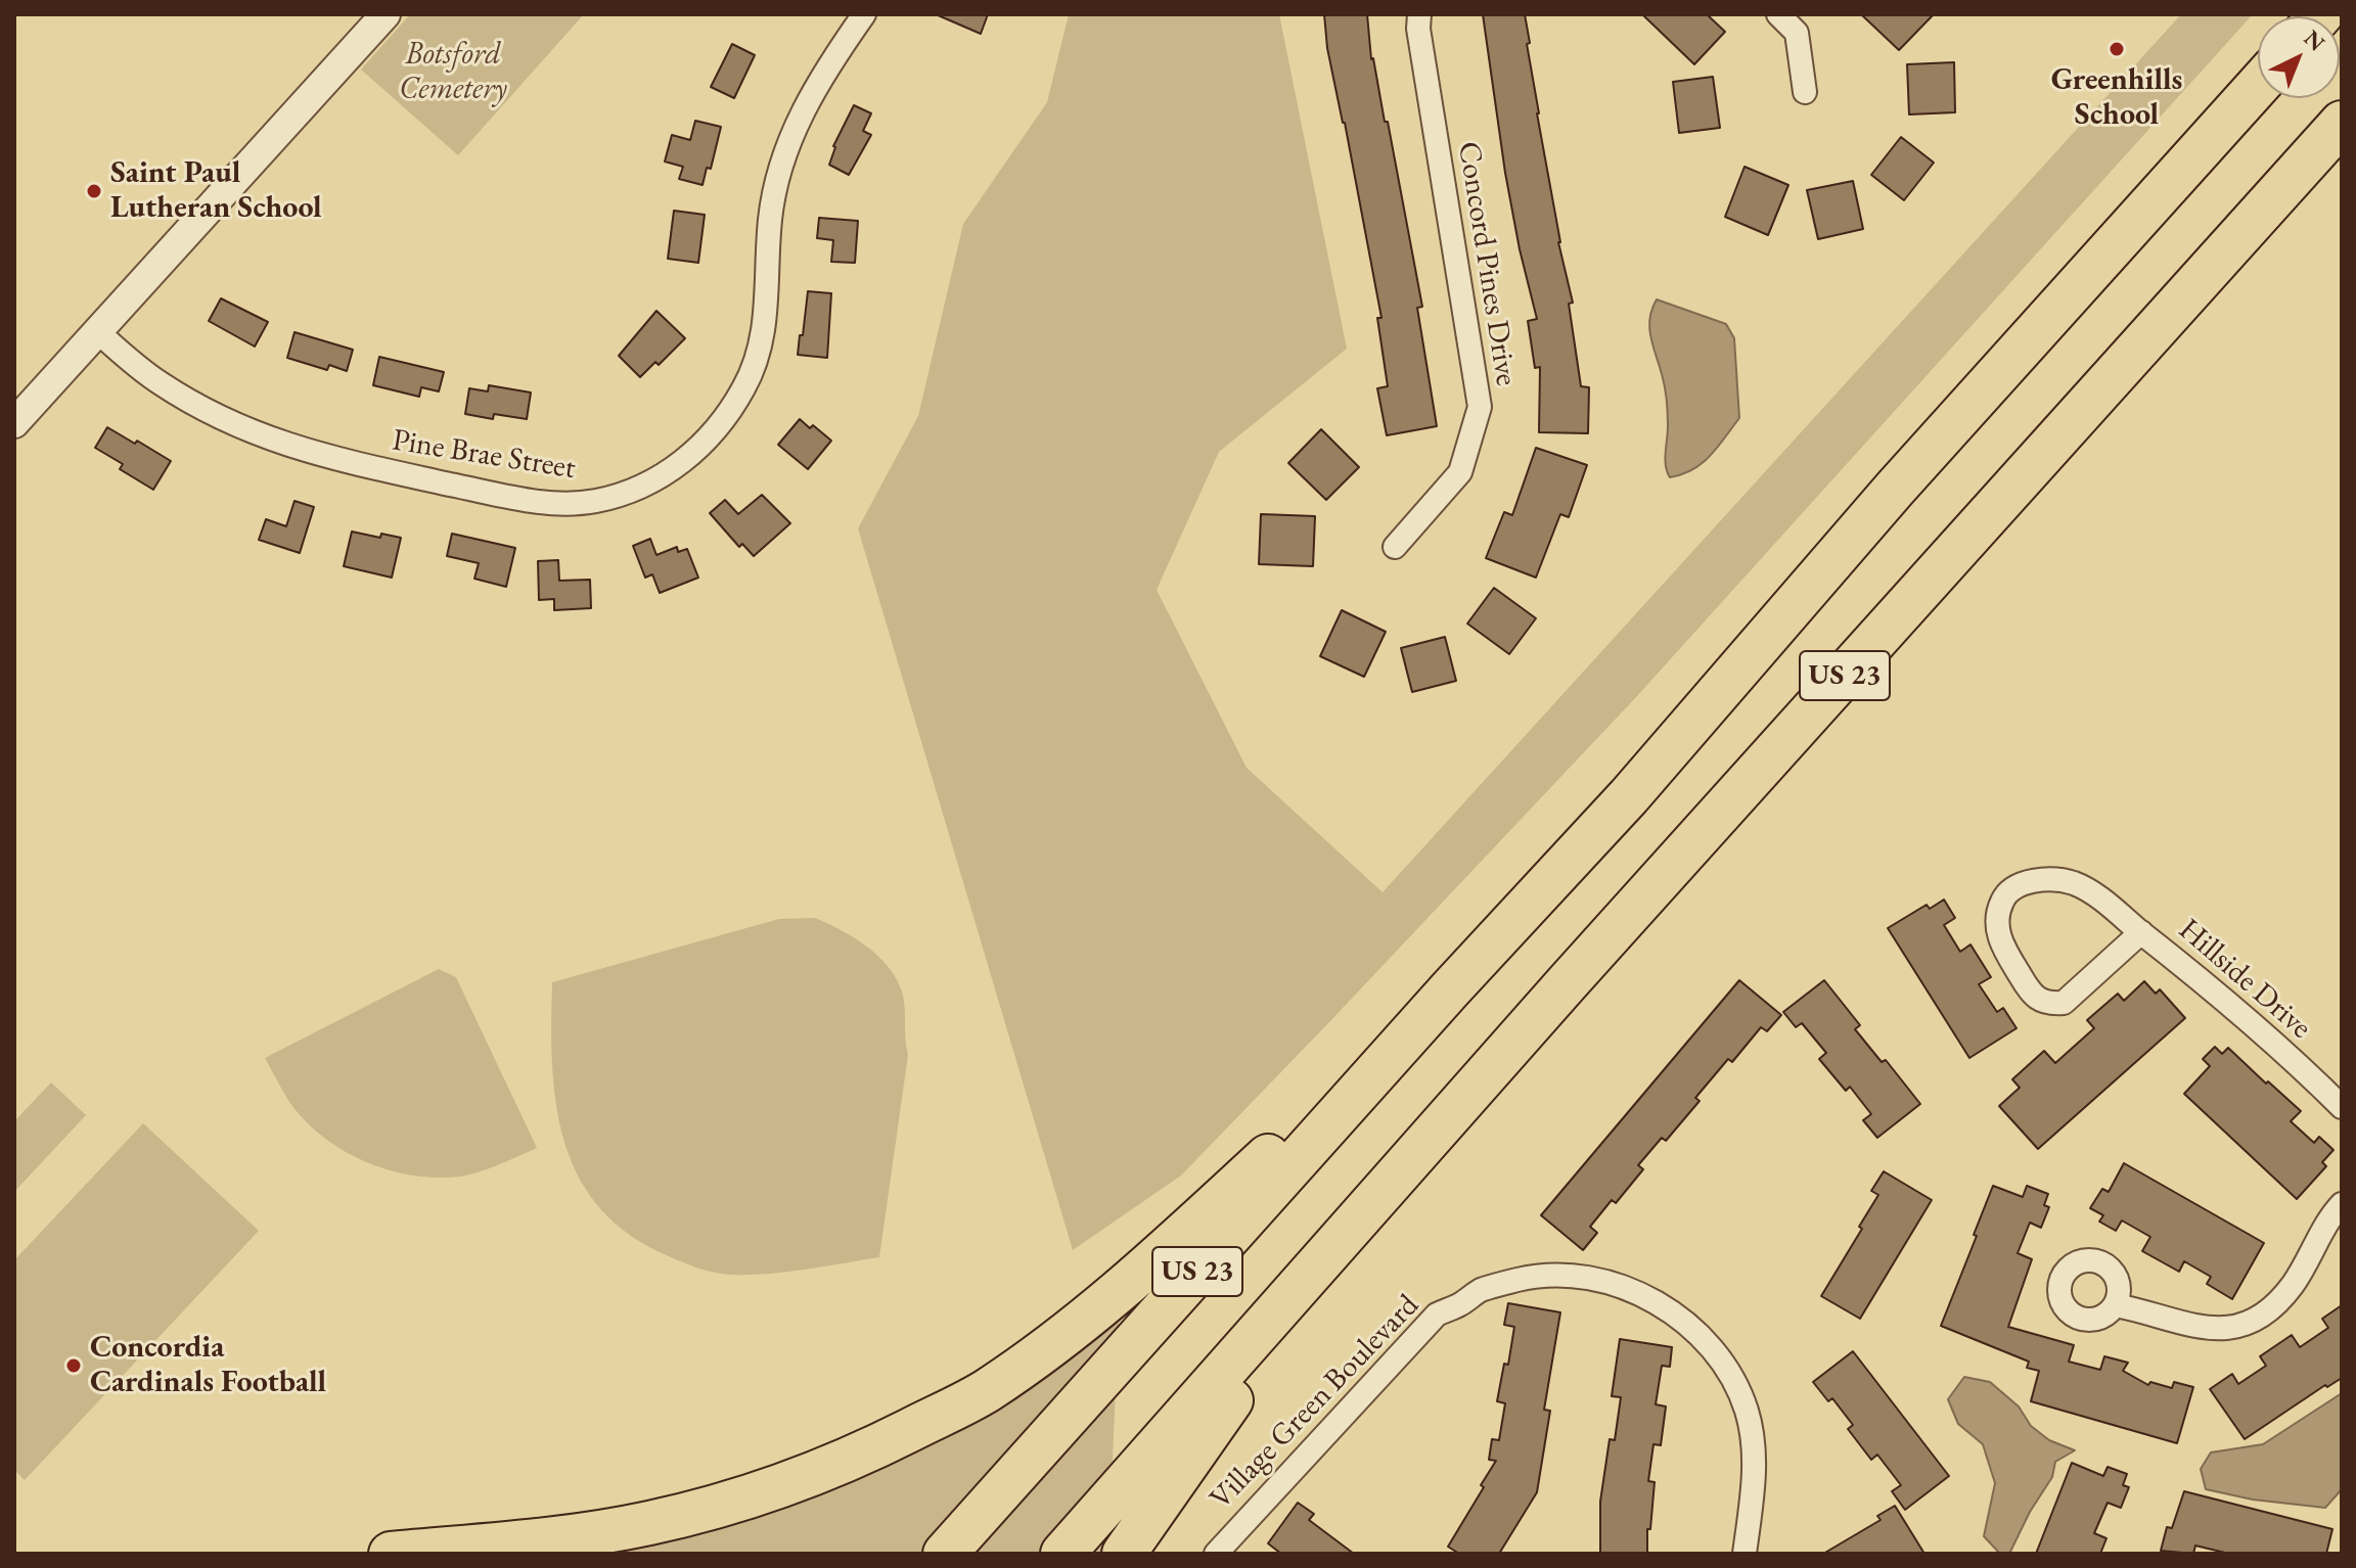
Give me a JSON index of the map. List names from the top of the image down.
{
  "streets": {
    "highway": ["US 23"],
    "street": [
      "Concord Pines Drive",
      "Pine Brae Street",
      "Hillside Drive",
      "Village Green Boulevard"
    ]
  },
  "parks": ["Botsford Cemetery"],
  "places": ["Greenhills School", "Saint Paul Lutheran School", "Concordia Cardinals Football"],
  "north": "top right"
}
